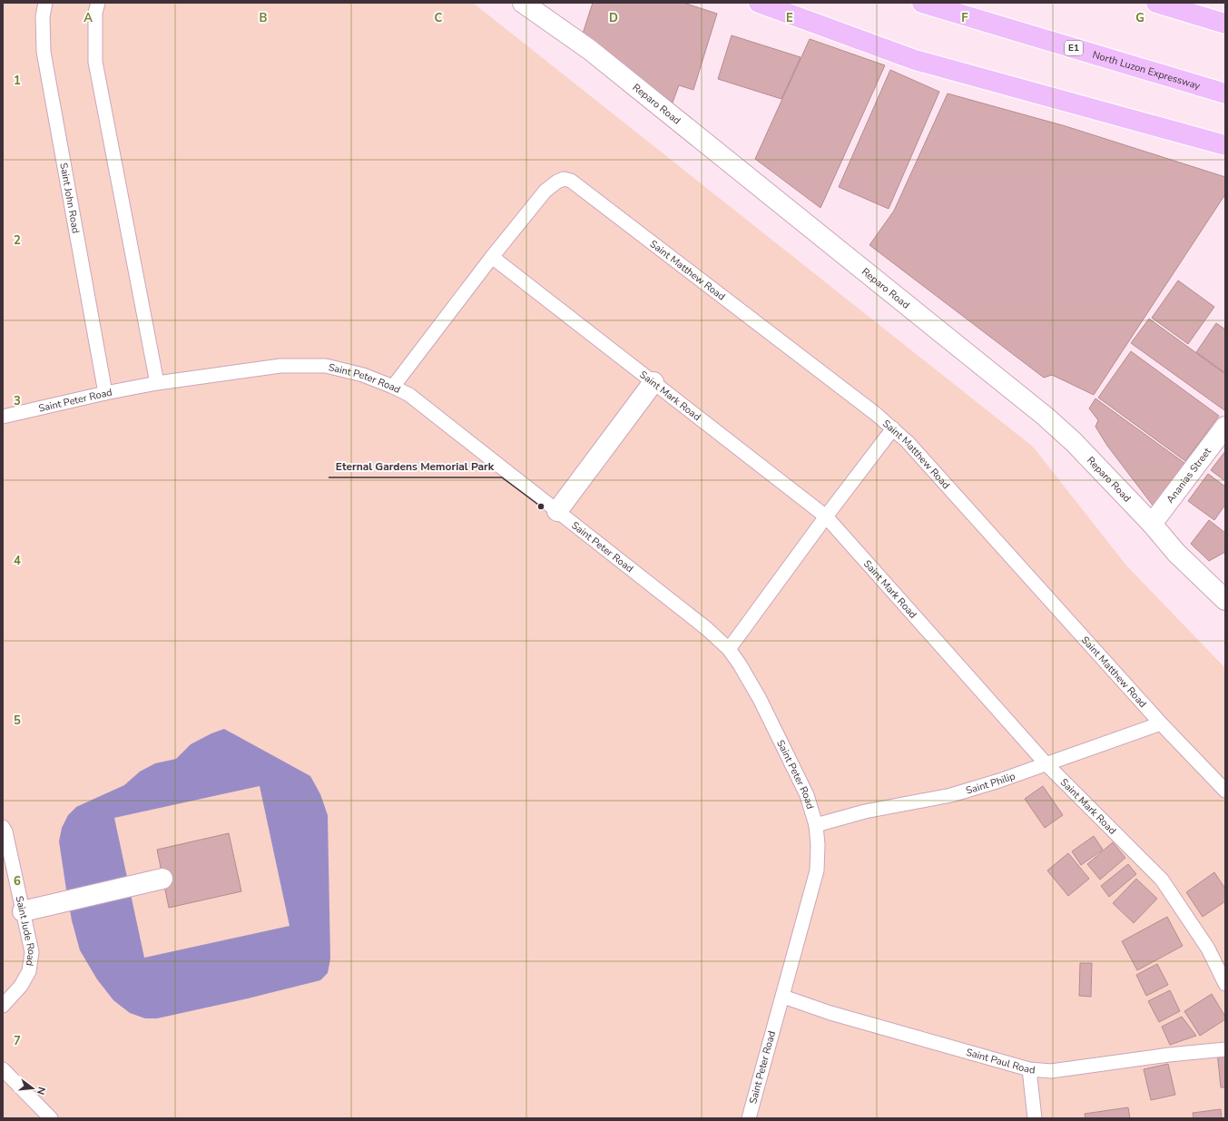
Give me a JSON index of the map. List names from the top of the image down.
{
  "streets": {
    "highway": ["E1", "North Luzon Expressway"],
    "street": ["Reparo Road", "Ananias Street"],
    "lane": [
      "Saint John Road",
      "Saint Matthew Road",
      "Saint Peter Road",
      "Saint Mark Road",
      "Saint Philip",
      "Saint Jude Road",
      "Saint Paul Road"
    ]
  },
  "crossings": [
    ["Reparo Road", "Ananias Street"],
    ["Saint John Road", "Saint Peter Road"],
    ["Saint Matthew Road", "Saint Mark Road"],
    ["Saint Matthew Road", "Saint Philip"],
    ["Saint Peter Road", "Saint Philip"],
    ["Saint Peter Road", "Saint Paul Road"],
    ["Saint Mark Road", "Saint Philip"]
  ],
  "places": ["Eternal Gardens Memorial Park"],
  "north": "right",
  "grid": {
    "columns": [
      "A",
      "B",
      "C",
      "D",
      "E",
      "F",
      "G"
    ],
    "rows": [
      "1",
      "2",
      "3",
      "4",
      "5",
      "6",
      "7"
    ]
  }
}
